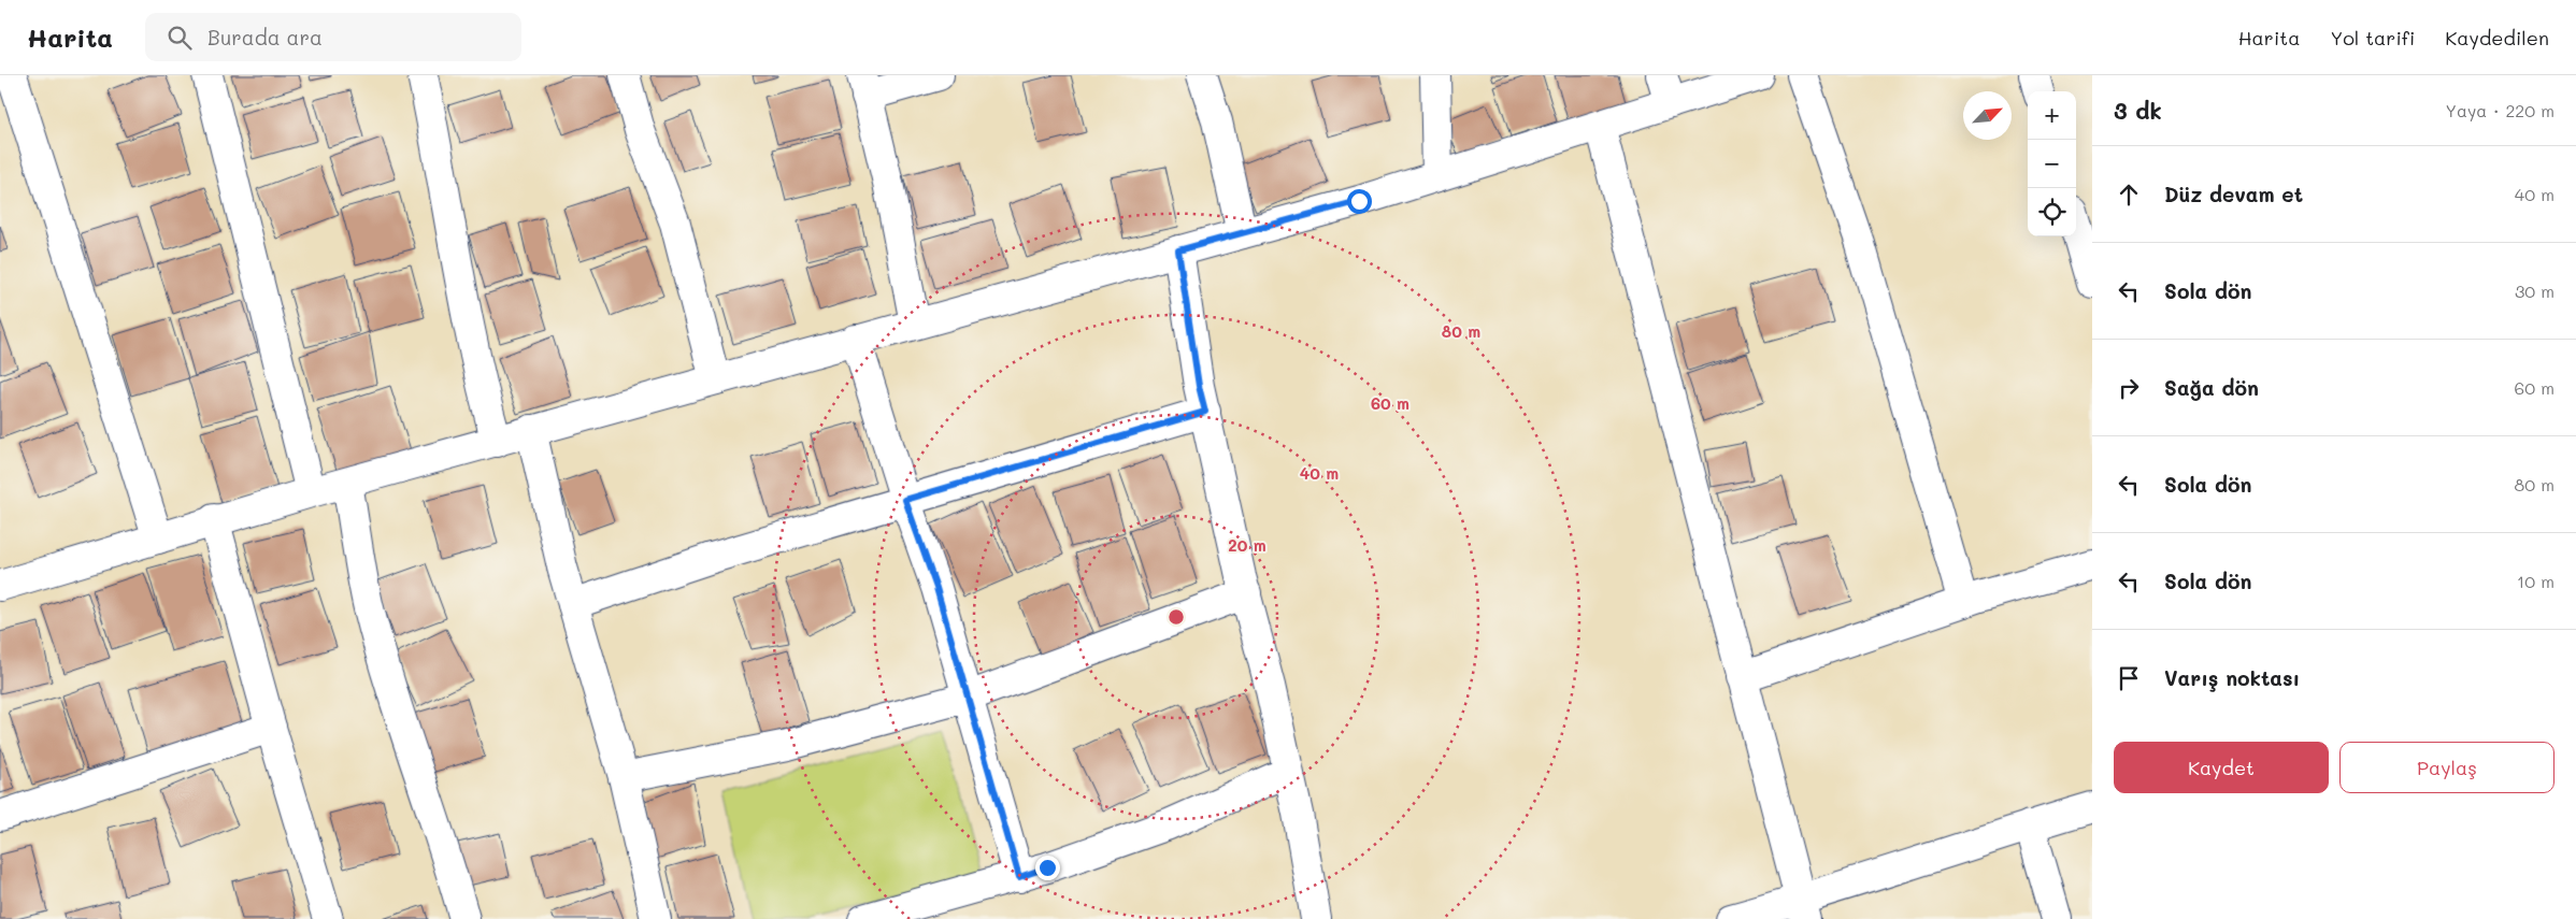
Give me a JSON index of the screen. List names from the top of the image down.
{
  "north": "top right",
  "page": {
    "header": "Harita",
    "search": "Burada ara",
    "nav": ["Harita", "Yol tarifi", "Kaydedilen"],
    "heading": ["3 dk", "Yaya · 220 m"],
    "map_buttons": ["+", "−"],
    "list": [
      ["Düz devam et", "40 m"],
      ["Sola dön", "30 m"],
      ["Sağa dön", "60 m"],
      ["Sola dön", "80 m"],
      ["Sola dön", "10 m"],
      "Varış noktası"
    ],
    "buttons": ["Kaydet", "Paylaş"]
  },
  "rings": [
    "80 m",
    "60 m",
    "40 m",
    "20 m"
  ]
}
